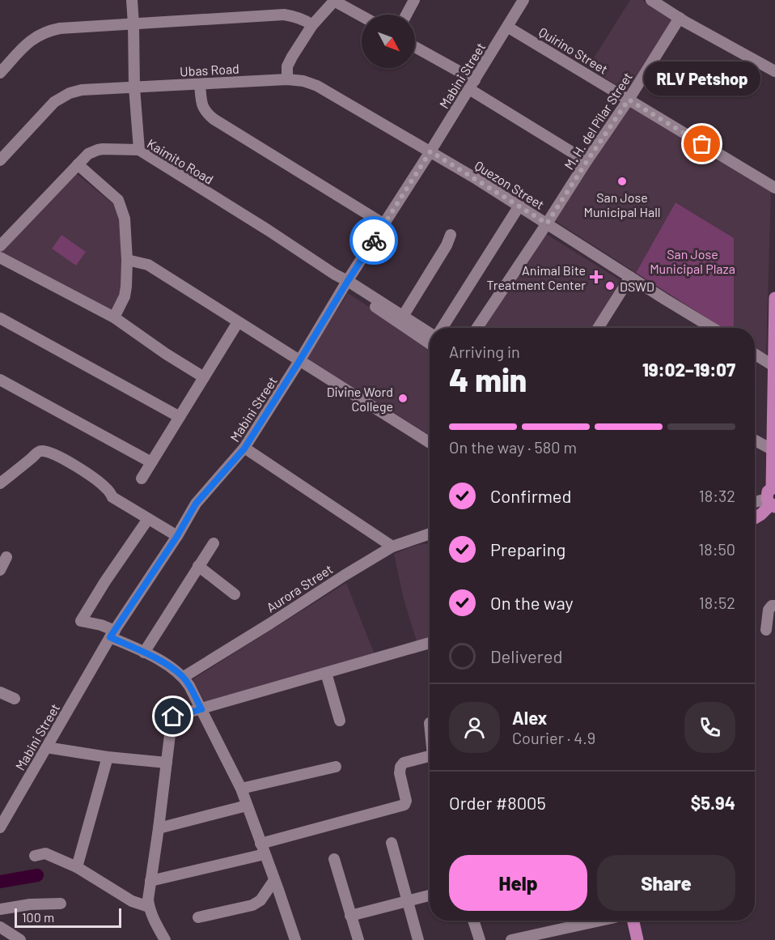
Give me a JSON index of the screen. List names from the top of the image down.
{
  "streets": {
    "street": [
      "Quirino Street",
      "Ubas Road",
      "Mabini Street",
      "M. H. del Pilar Street",
      "Kaimito Road",
      "Quezon Street",
      "Aurora Street"
    ]
  },
  "crossings": [
    ["Quirino Street", "Mabini Street"],
    ["Quirino Street", "M. H. del Pilar Street"],
    ["Ubas Road", "Mabini Street"],
    ["Ubas Road", "Quezon Street"],
    ["Mabini Street", "Kaimito Road"],
    ["Mabini Street", "Quezon Street"],
    ["M. H. del Pilar Street", "Quezon Street"]
  ],
  "parks": ["San Jose Municipal Plaza"],
  "places": {
    "other": [
      "RLV Petshop",
      "San Jose Municipal Hall",
      "DSWD",
      "Divine Word College"
    ],
    "health": ["Animal Bite Treatment Center"]
  },
  "scale_bar": "100 m",
  "north": "bottom right",
  "page": {
    "bubble": "RLV Petshop",
    "heading": ["4 min", "Arriving in", "19:02–19:07"],
    "panel": [
      "Alex",
      "Courier · 4.9",
      "Order #8005",
      "$5.94"
    ],
    "bar": "On the way · 580 m",
    "list": [
      ["Confirmed", "18:32"],
      ["Preparing", "18:50"],
      ["On the way", "18:52"],
      "Delivered"
    ],
    "buttons": ["Help", "Share"],
    "scale": "100 m"
  }
}
